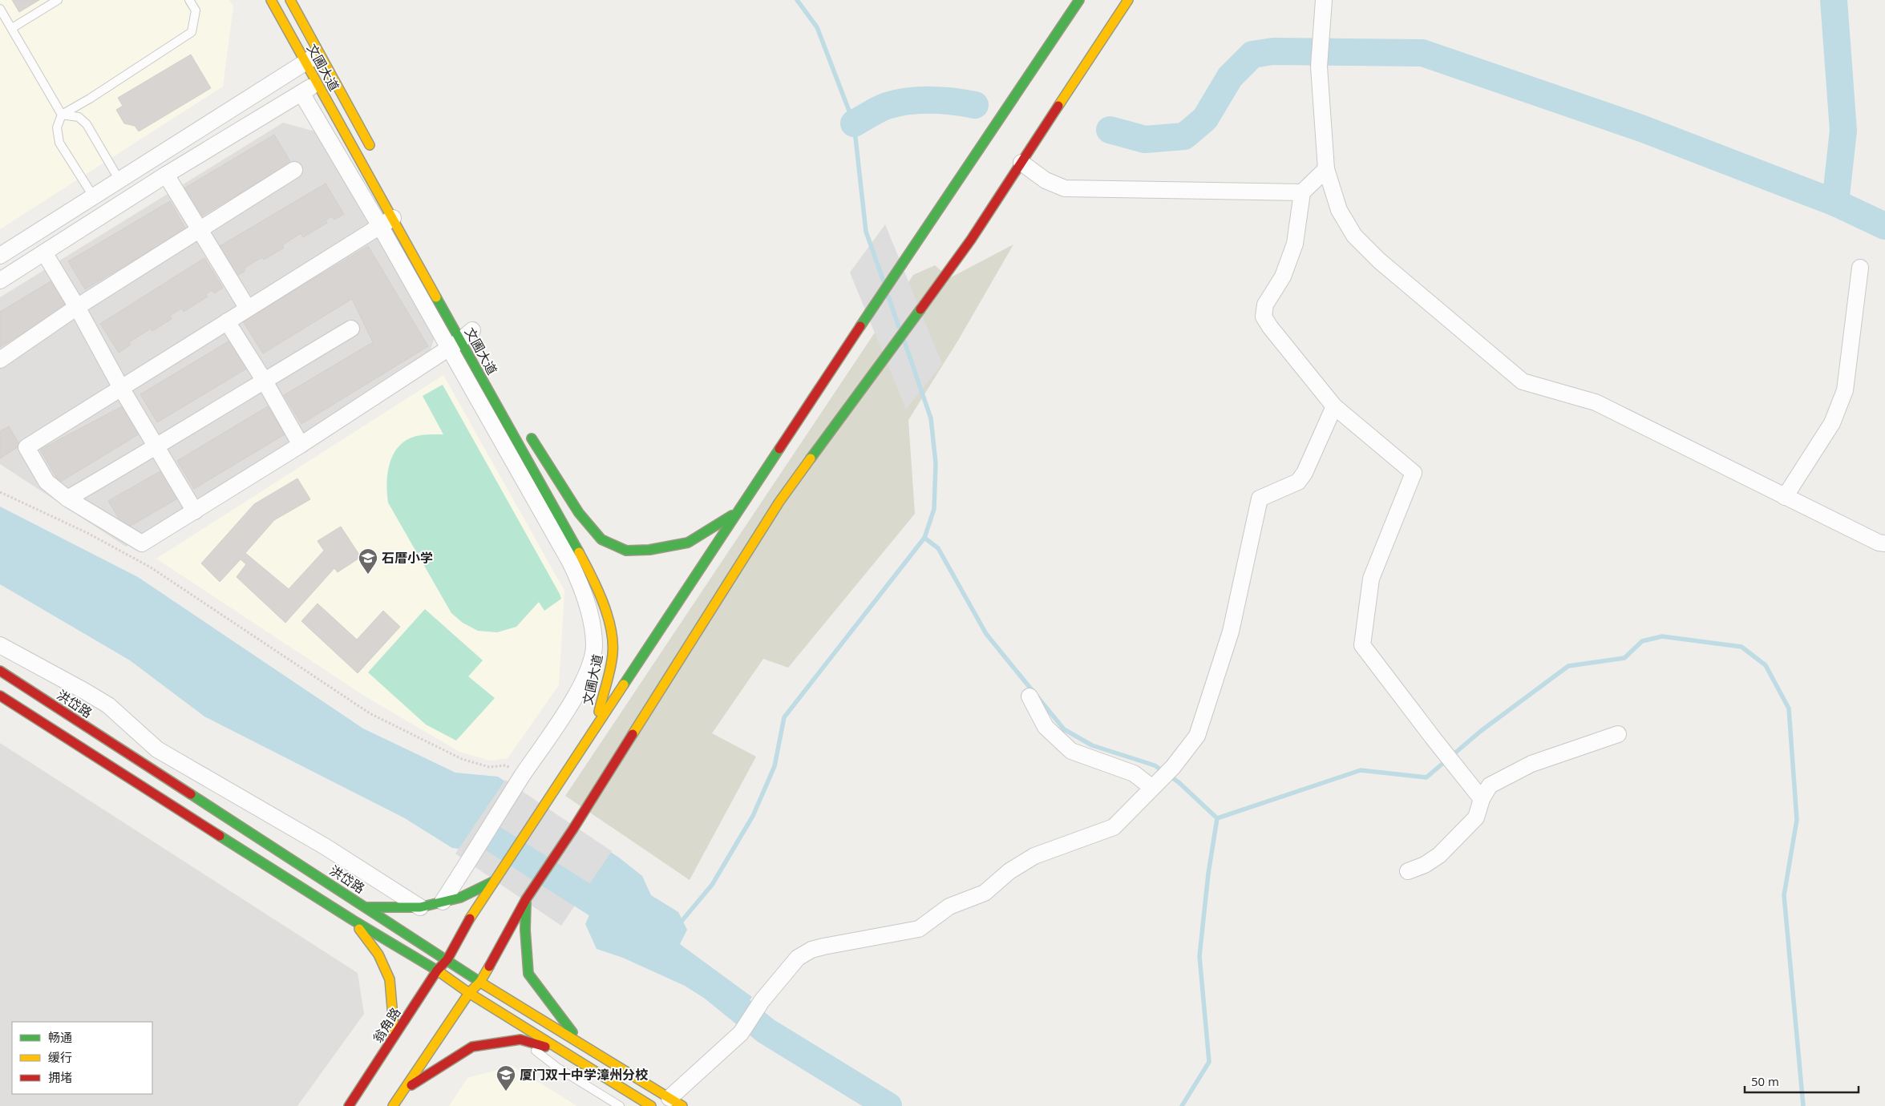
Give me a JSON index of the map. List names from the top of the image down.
{
  "streets": {
    "main road": ["文圃大道", "洪岱路", "翁角路"]
  },
  "crossings": [
    ["文圃大道", "翁角路"],
    ["洪岱路", "翁角路"]
  ],
  "places": {
    "school or university": ["石厝小学", "厦门双十中学漳州分校"]
  },
  "legend": ["畅通", "缓行", "拥堵"],
  "scale_bar": "50 m"
}
